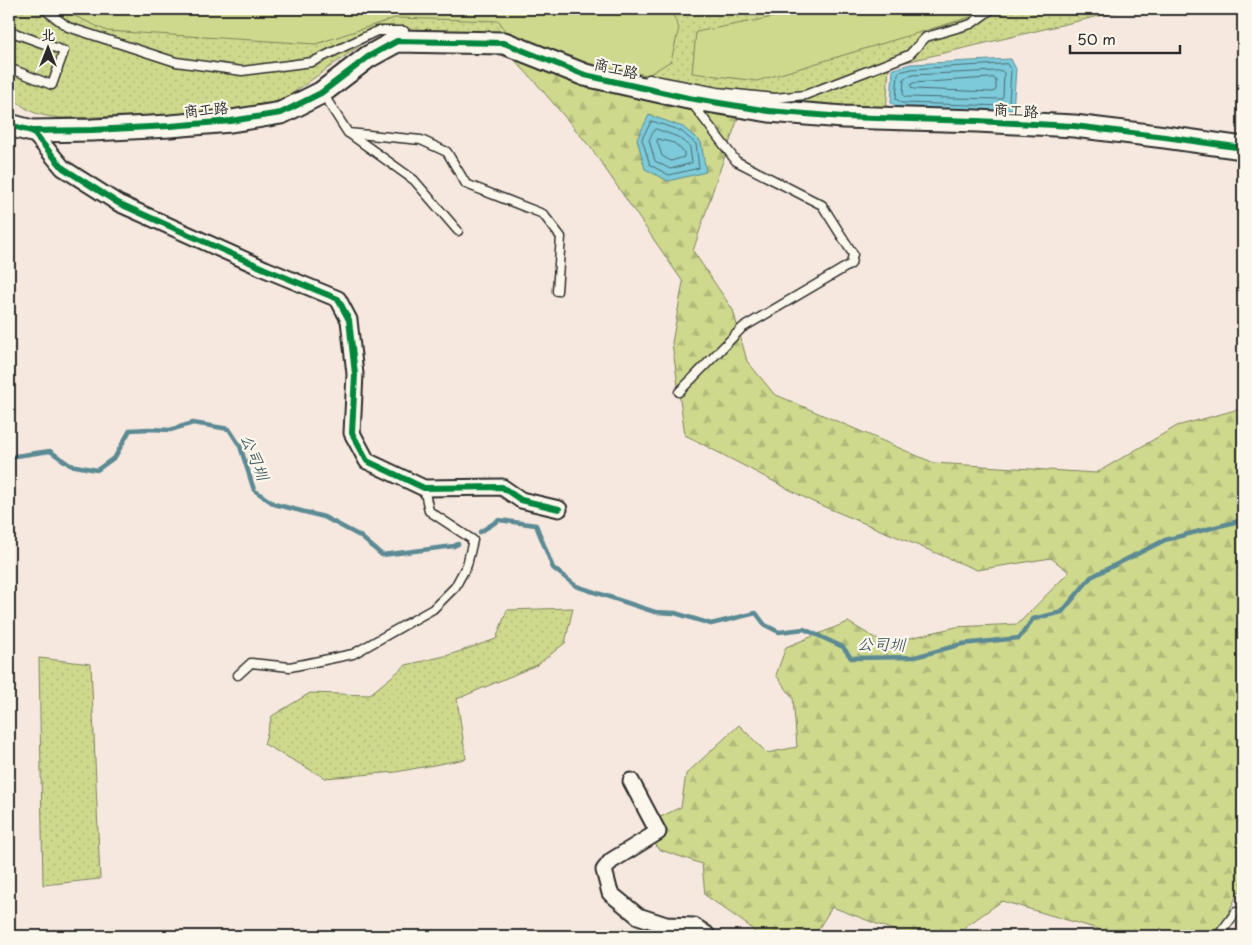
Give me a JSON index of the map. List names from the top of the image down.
{
  "streets": {
    "street": ["商工路"]
  },
  "water": ["公司圳"],
  "scale_bar": "50 m",
  "north": "top"
}
